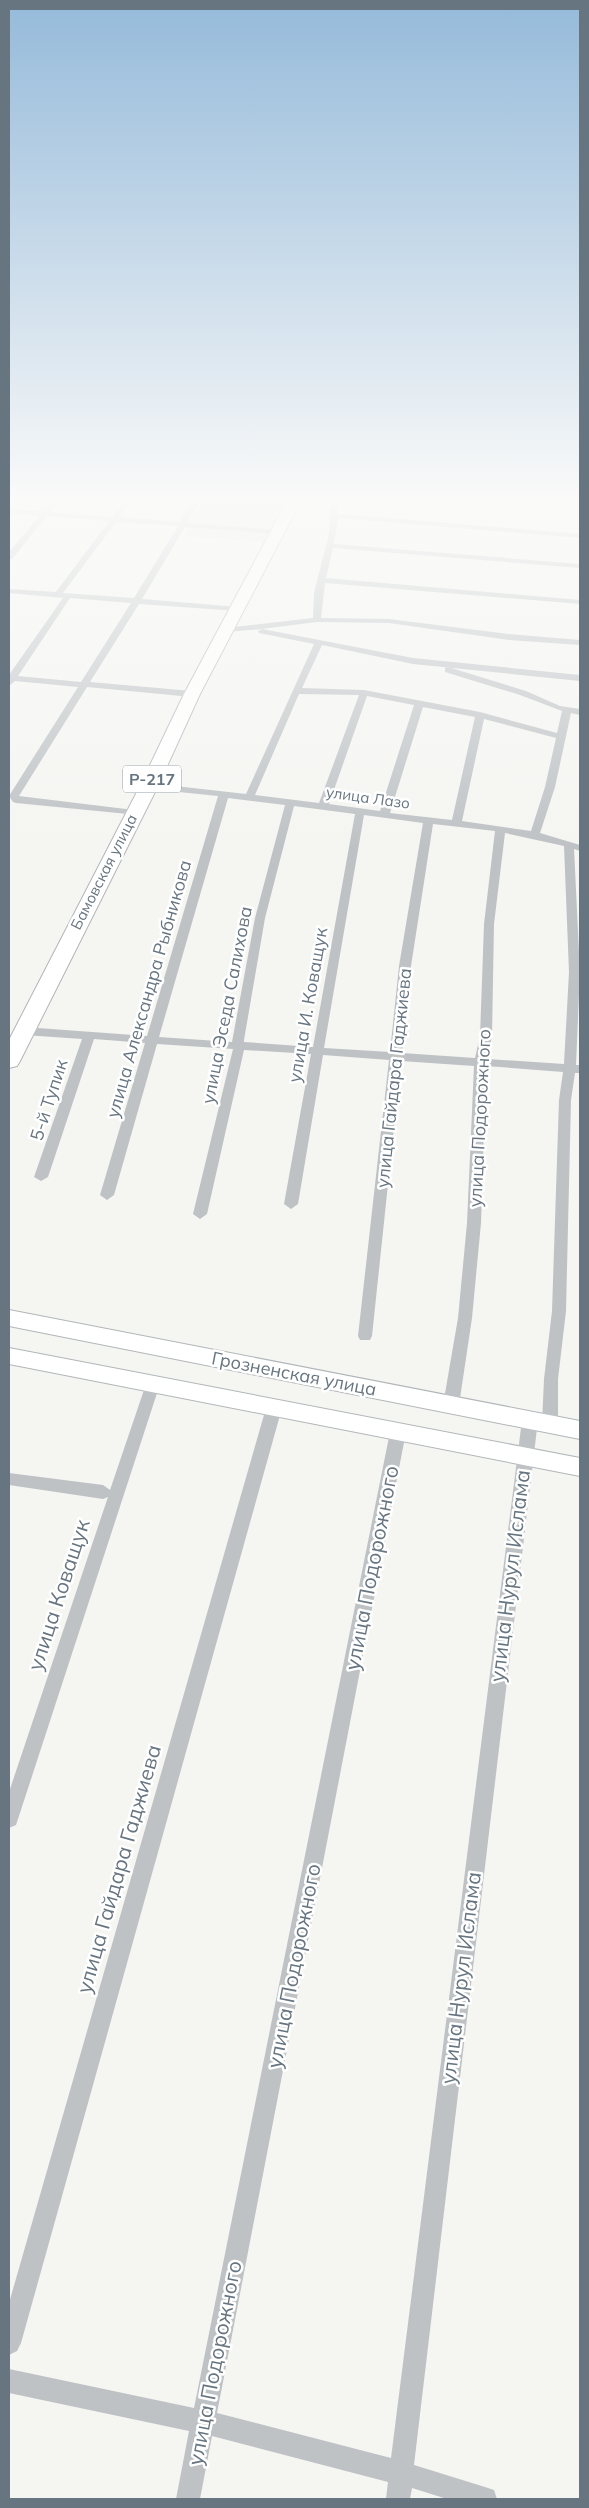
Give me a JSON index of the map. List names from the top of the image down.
{
  "streets": {
    "highway": ["Р-217", "Бамовская улица"],
    "street": [
      "улица Лазо",
      "улица Александра Рыбникова",
      "улица Эседа Салихова",
      "улица И. Коващук",
      "улица Гайдара Гаджиева",
      "5-й Тупик",
      "улица Подорожного",
      "Грозненская улица",
      "улица Нурул Ислама",
      "улица Коващук"
    ]
  },
  "crossings": [
    ["улица Лазо", "Бамовская улица"],
    ["улица Лазо", "улица Александра Рыбникова"],
    ["улица Лазо", "улица Эседа Салихова"],
    ["улица Лазо", "улица И. Коващук"],
    ["улица Лазо", "улица Гайдара Гаджиева"],
    ["улица Лазо", "улица Подорожного"],
    ["улица Гайдара Гаджиева", "Грозненская улица"],
    ["улица Подорожного", "Грозненская улица"],
    ["Грозненская улица", "улица Нурул Ислама"],
    ["Грозненская улица", "улица Коващук"]
  ]
}
